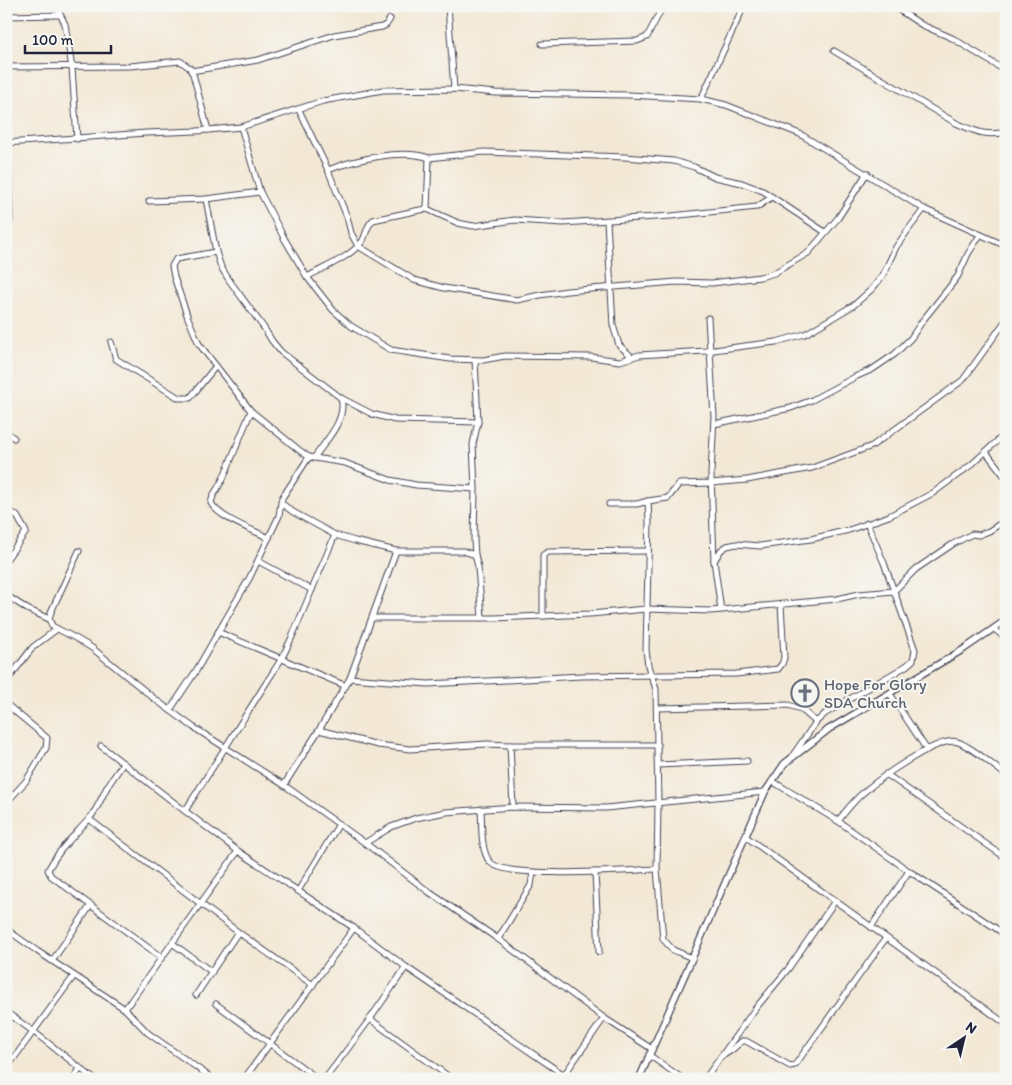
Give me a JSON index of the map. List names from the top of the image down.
{
  "places": {
    "church": ["Hope For Glory SDA Church"]
  },
  "scale_bar": "100 m",
  "north": "top right"
}
